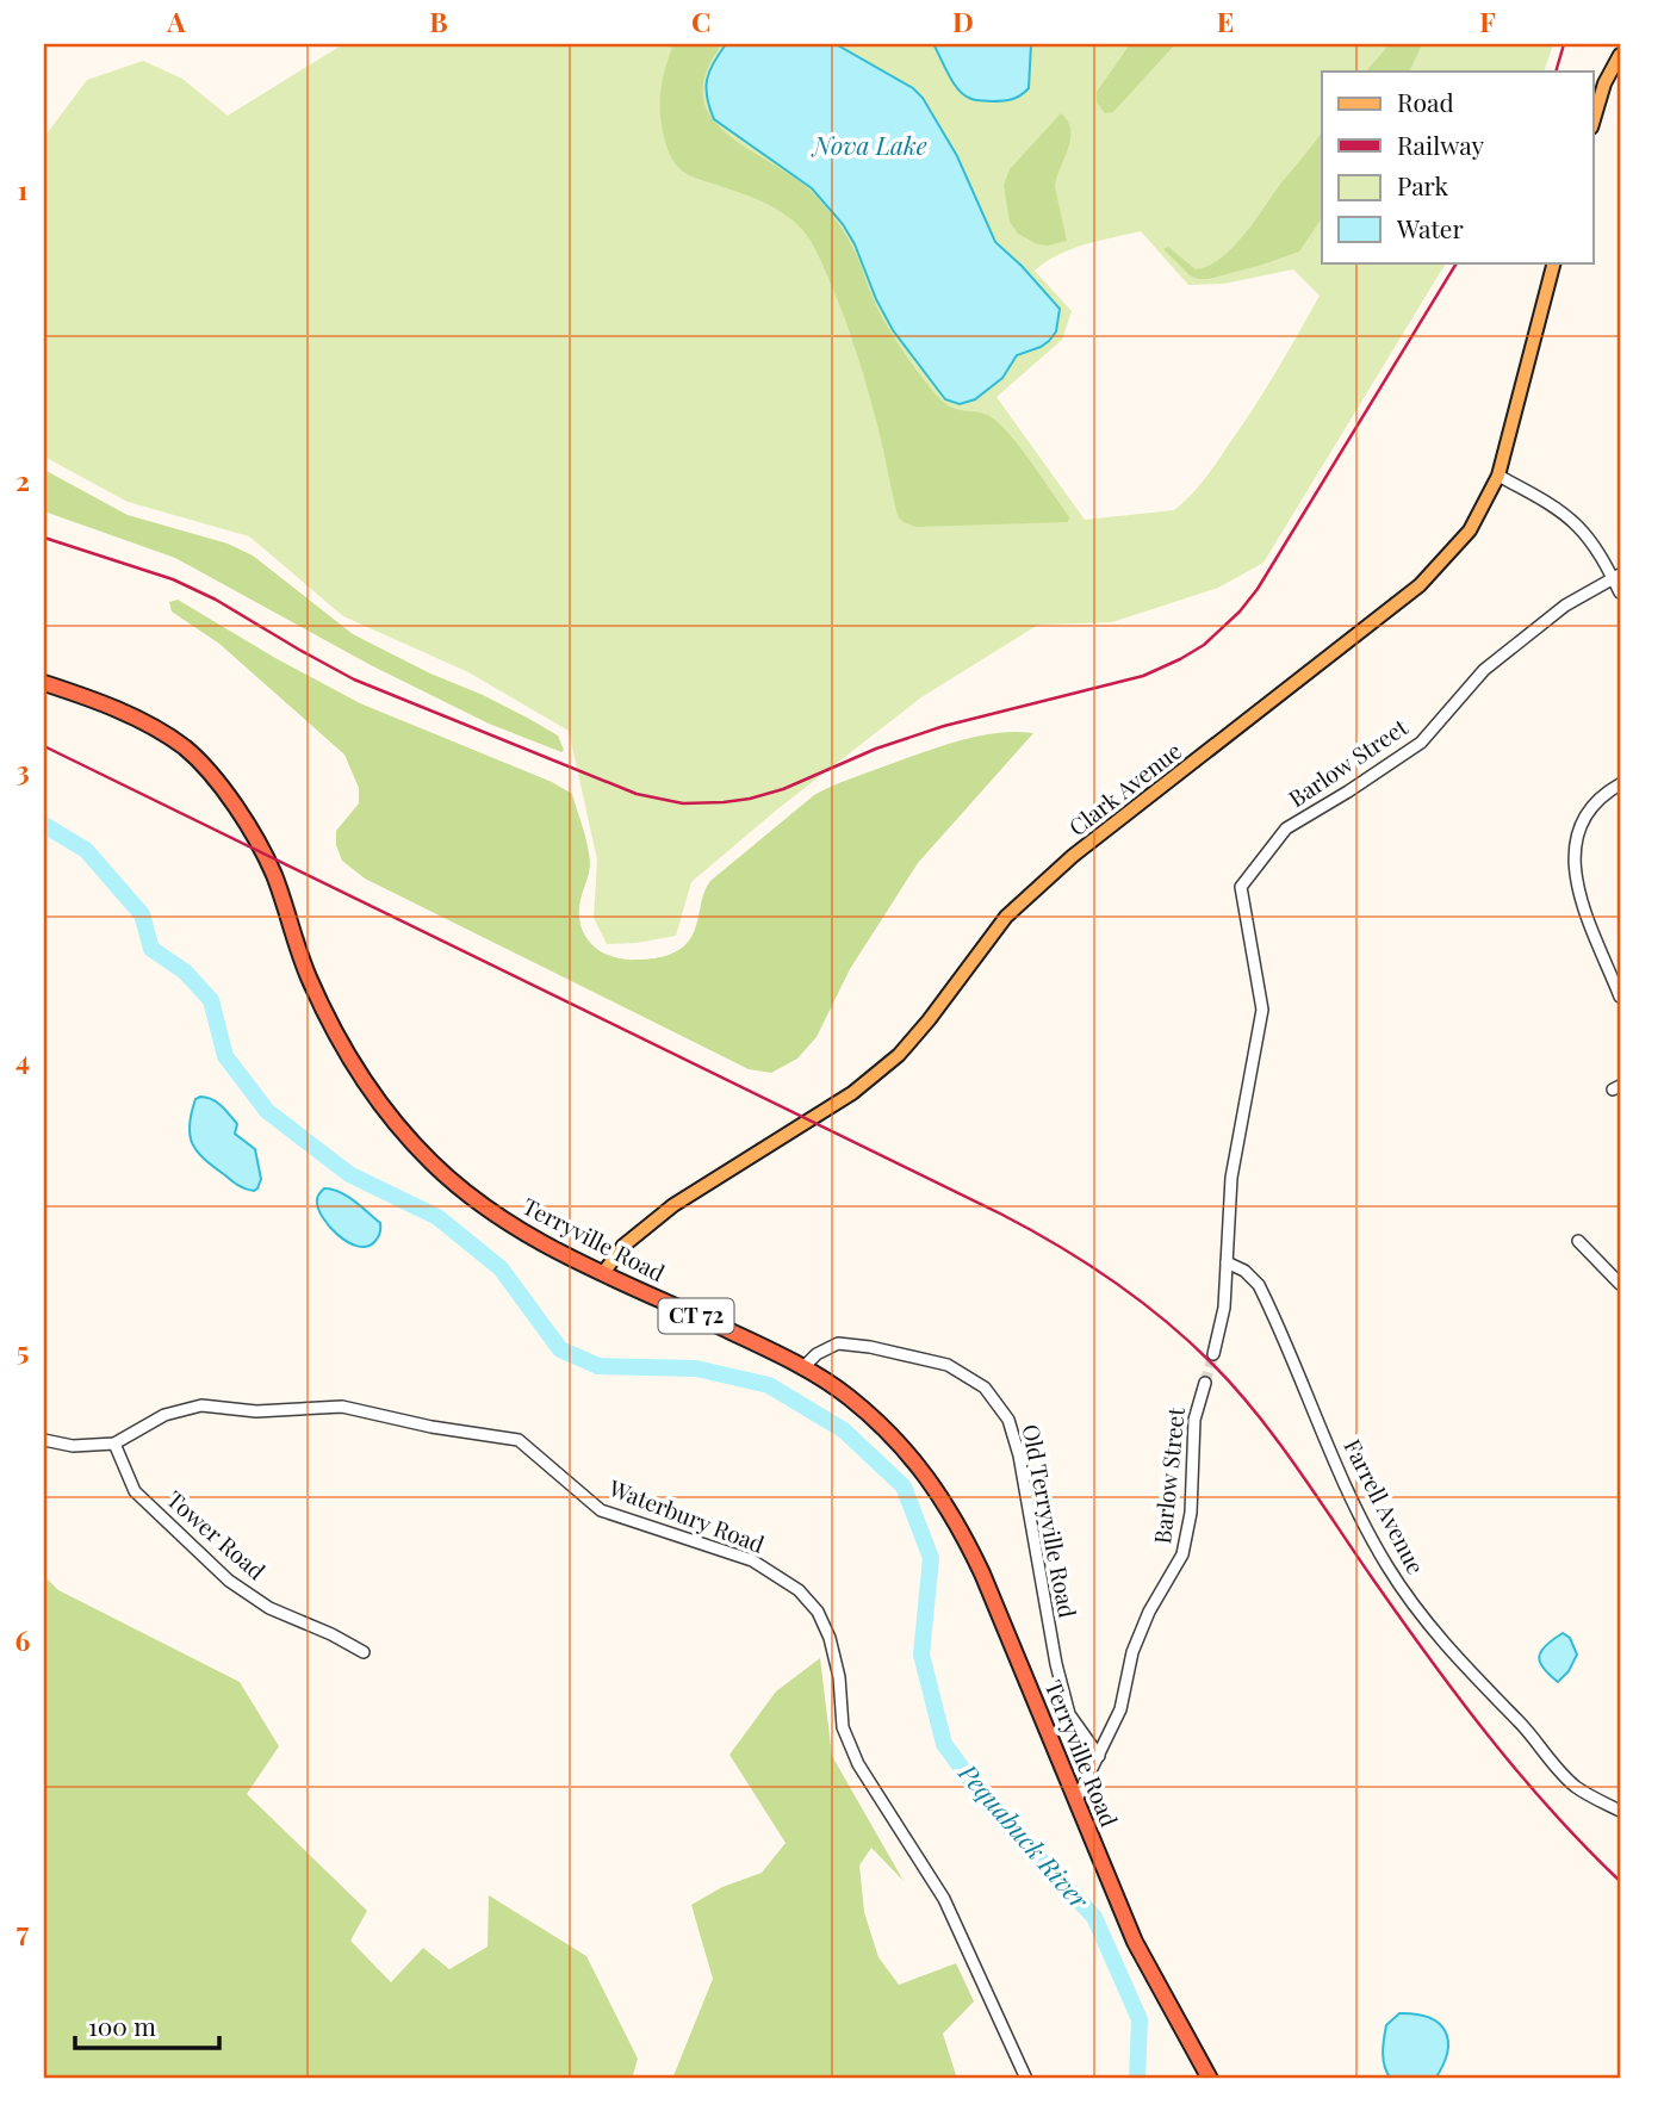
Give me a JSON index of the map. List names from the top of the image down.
{
  "streets": {
    "highway": ["Terryville Road", "CT 72"],
    "main road": ["Clark Avenue"],
    "street": [
      "Barlow Street",
      "Farrell Avenue",
      "Waterbury Road",
      "Old Terryville Road",
      "Tower Road"
    ]
  },
  "crossings": [
    ["Barlow Street", "Terryville Road"],
    ["Barlow Street", "Farrell Avenue"],
    ["Barlow Street", "Old Terryville Road"],
    ["Clark Avenue", "Terryville Road"],
    ["Terryville Road", "Old Terryville Road"],
    ["Waterbury Road", "Tower Road"]
  ],
  "water": ["Nova Lake", "Pequabuck River"],
  "legend": [
    "Road",
    "Railway",
    "Park",
    "Water"
  ],
  "scale_bar": "100 m",
  "grid": {
    "columns": [
      "A",
      "B",
      "C",
      "D",
      "E",
      "F"
    ],
    "rows": [
      "1",
      "2",
      "3",
      "4",
      "5",
      "6",
      "7"
    ]
  }
}
